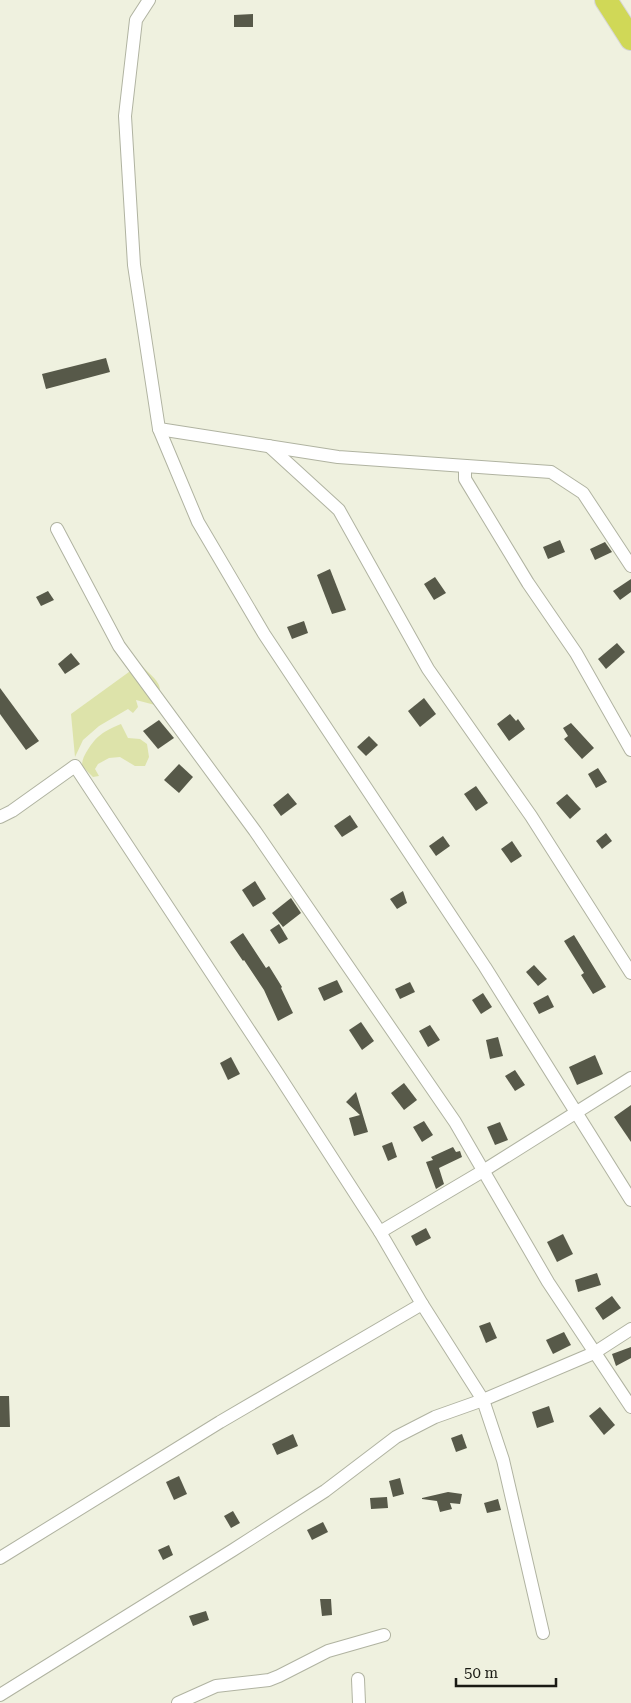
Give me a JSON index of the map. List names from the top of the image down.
{
  "scale_bar": "50 m"
}
